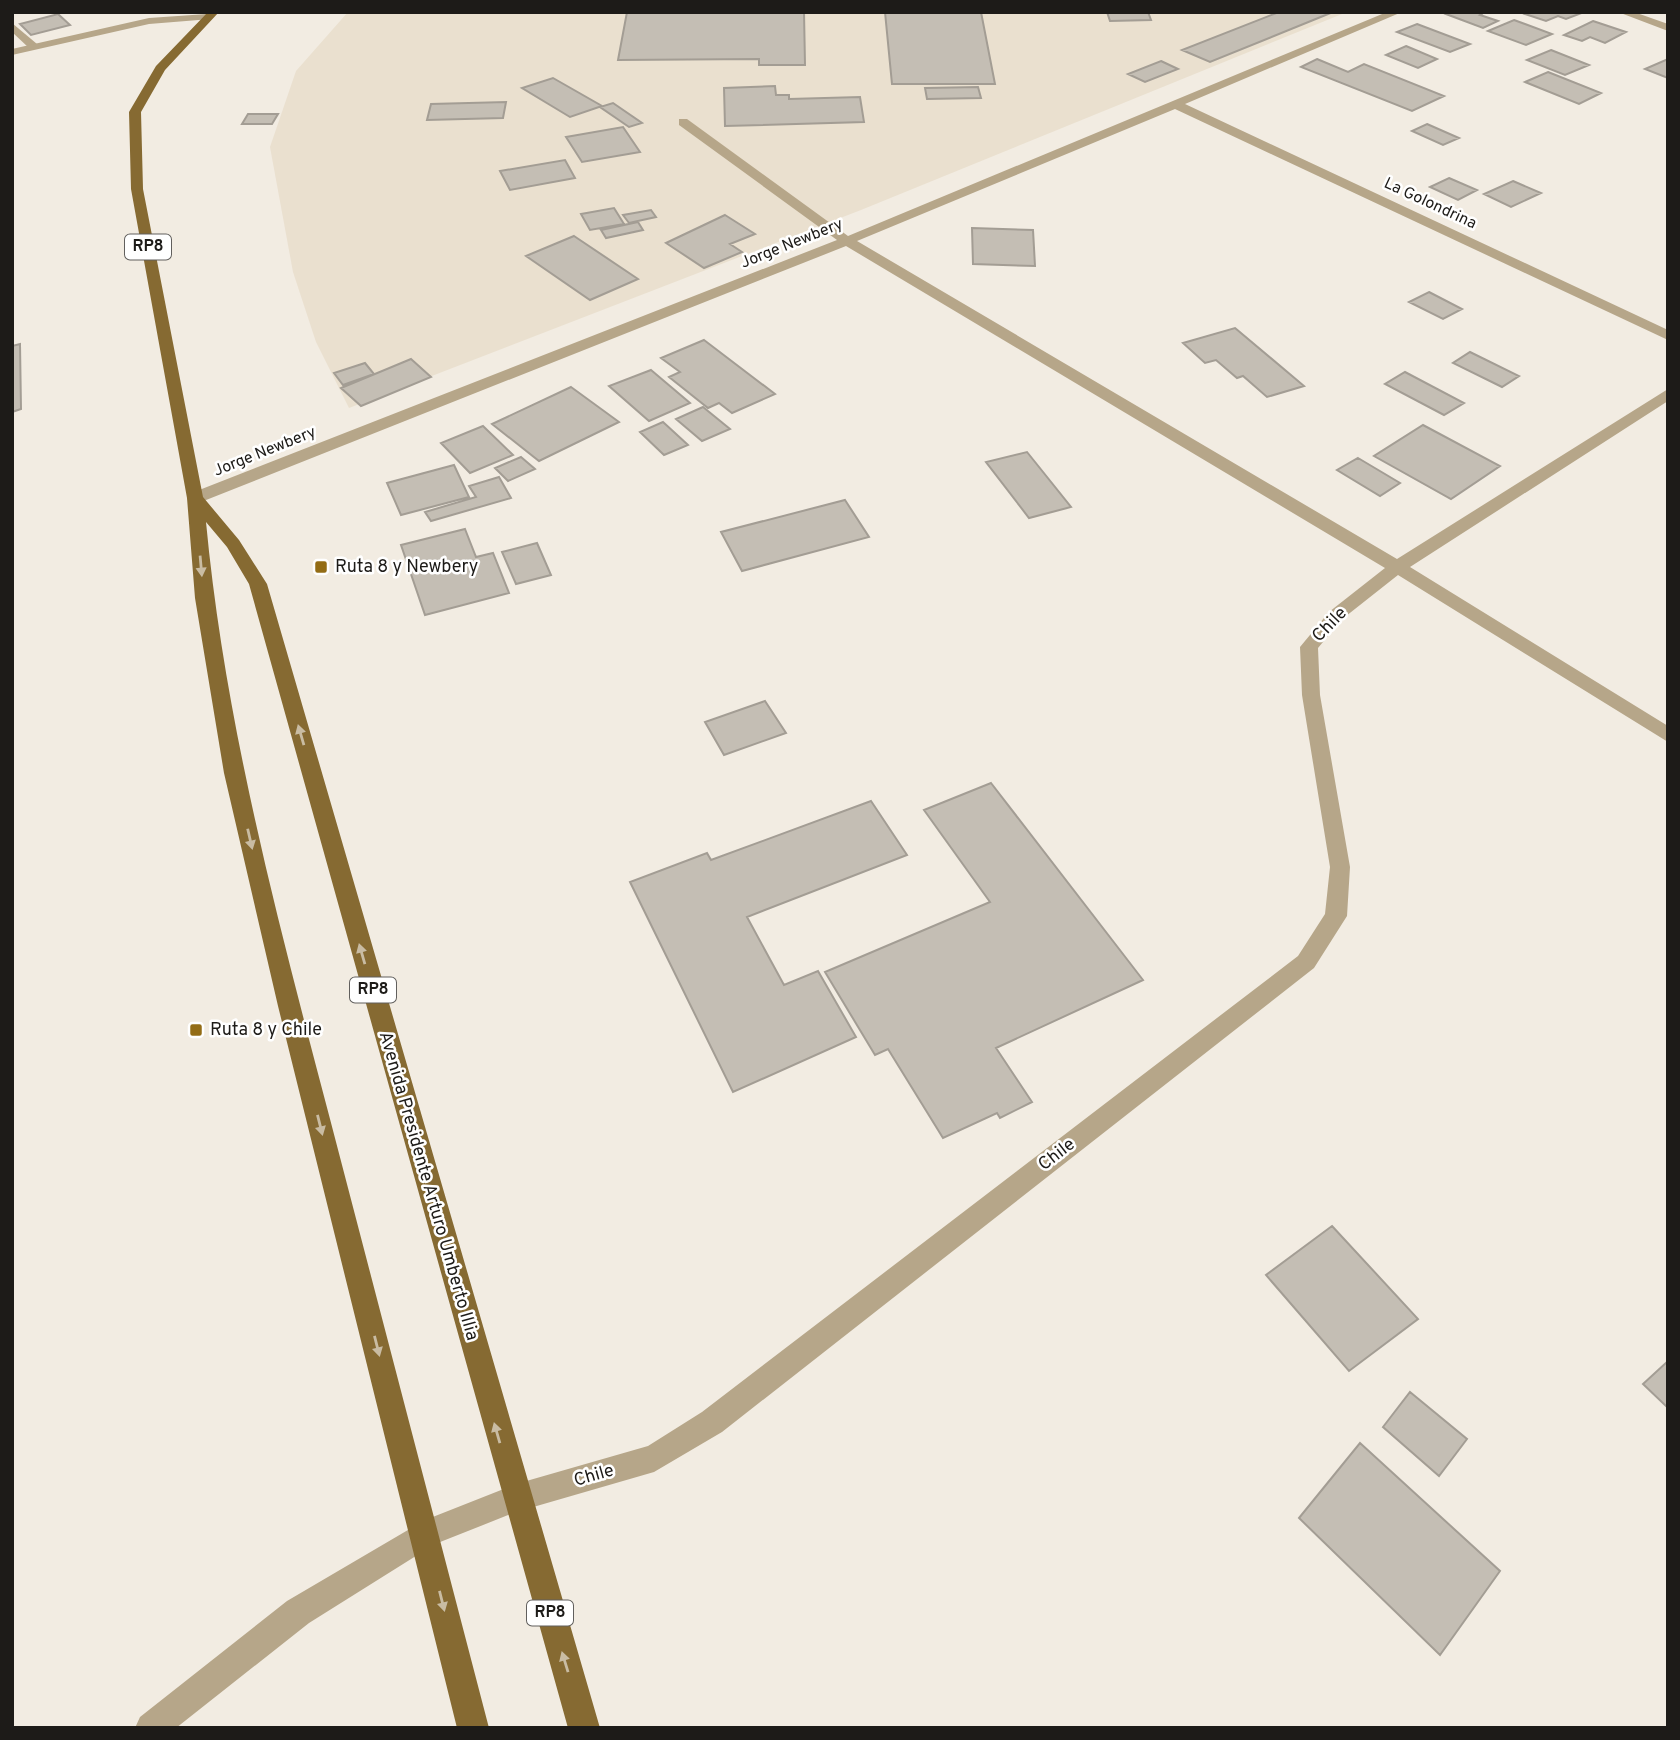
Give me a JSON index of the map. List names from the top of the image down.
{
  "streets": {
    "main road": ["RP8", "Avenida Presidente Arturo Umberto Illia"],
    "street": ["La Golondrina", "Jorge Newbery", "Chile"]
  },
  "crossings": [
    ["La Golondrina", "Jorge Newbery"],
    ["Jorge Newbery", "Avenida Presidente Arturo Umberto Illia"],
    ["Chile", "Avenida Presidente Arturo Umberto Illia"]
  ],
  "places": {
    "transit": ["Ruta 8 y Newbery", "Ruta 8 y Chile"]
  }
}
